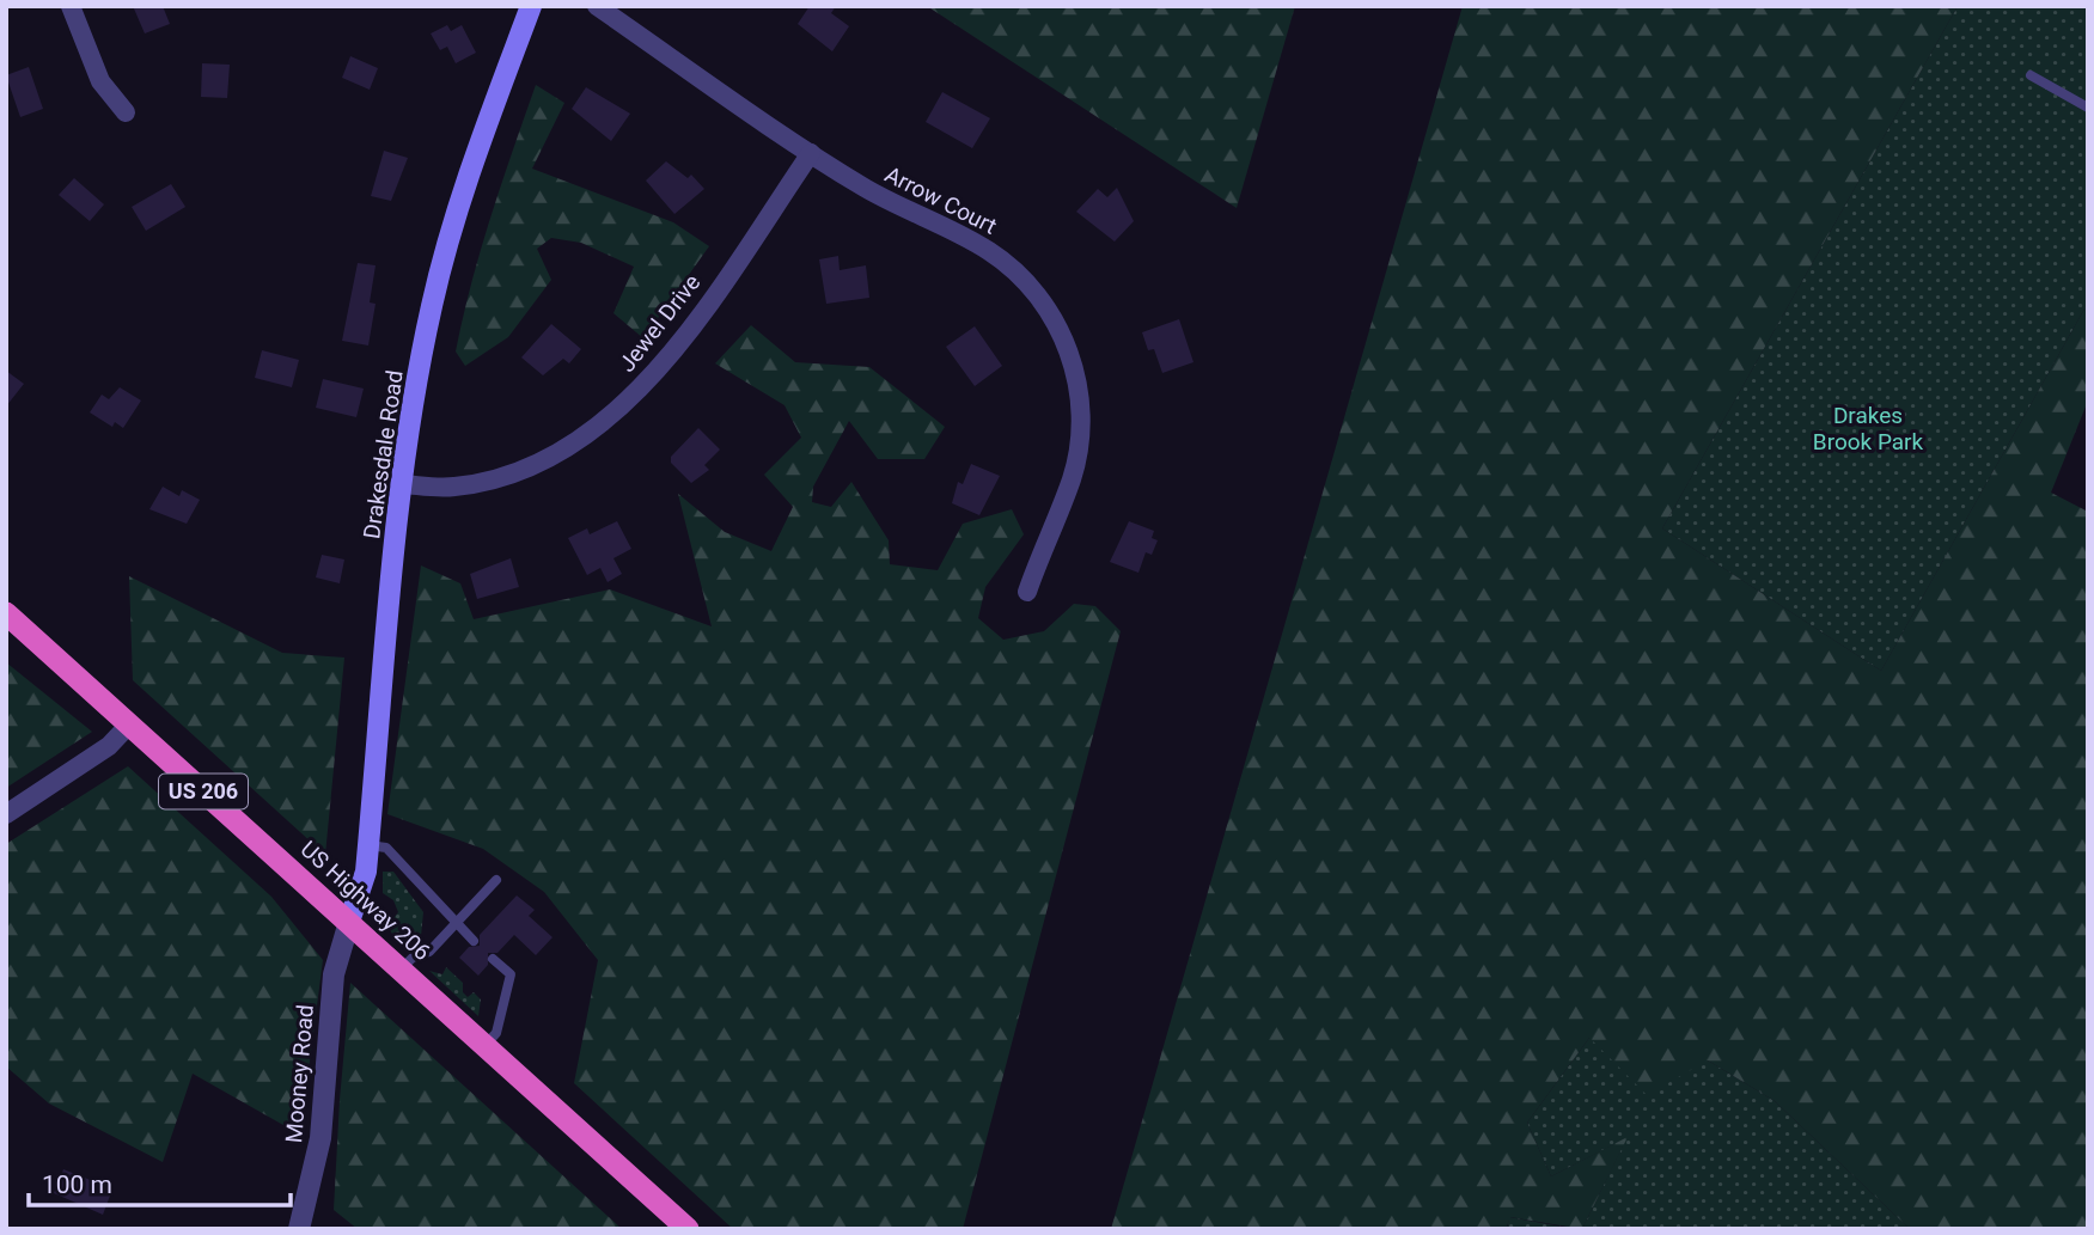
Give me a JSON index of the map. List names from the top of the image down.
{
  "streets": {
    "highway": ["US 206", "US Highway 206"],
    "main road": ["Drakesdale Road"],
    "street": ["Arrow Court", "Jewel Drive", "Mooney Road"]
  },
  "crossings": [
    ["Arrow Court", "Jewel Drive"],
    ["Jewel Drive", "Drakesdale Road"],
    ["Drakesdale Road", "US Highway 206"],
    ["Drakesdale Road", "Mooney Road"],
    ["US Highway 206", "Mooney Road"]
  ],
  "parks": ["Drakes Brook Park"],
  "scale_bar": "100 m"
}
